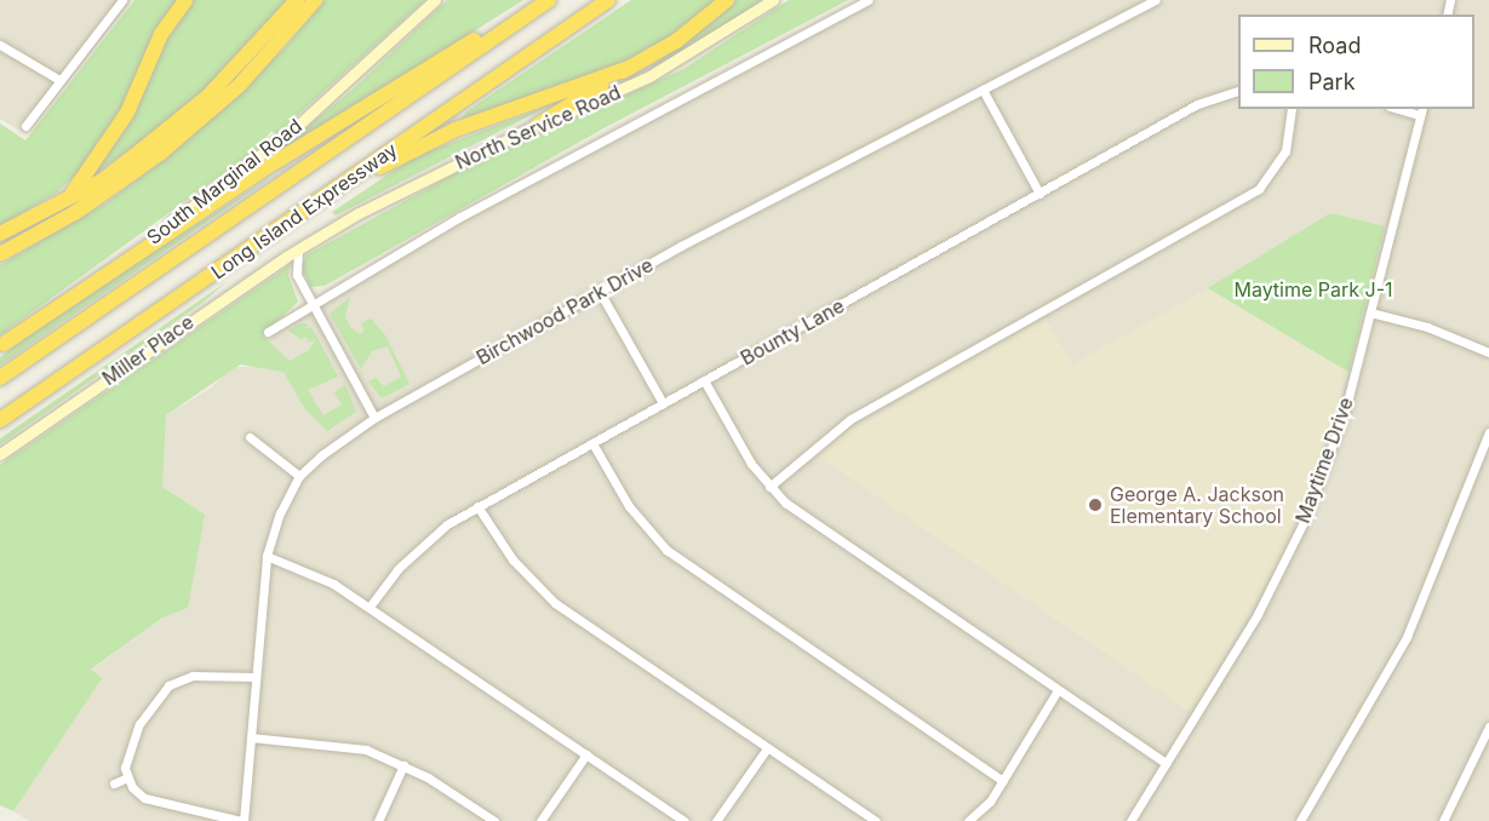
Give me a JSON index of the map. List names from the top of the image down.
{
  "streets": {
    "highway": ["Long Island Expressway"],
    "main road": ["North Service Road", "South Marginal Road", "Miller Place"],
    "street": ["Birchwood Park Drive", "Bounty Lane", "Maytime Drive"]
  },
  "crossings": [
    ["North Service Road", "Miller Place"]
  ],
  "parks": ["Maytime Park J-1"],
  "places": ["George A. Jackson Elementary School"],
  "legend": ["Road", "Park"]
}
